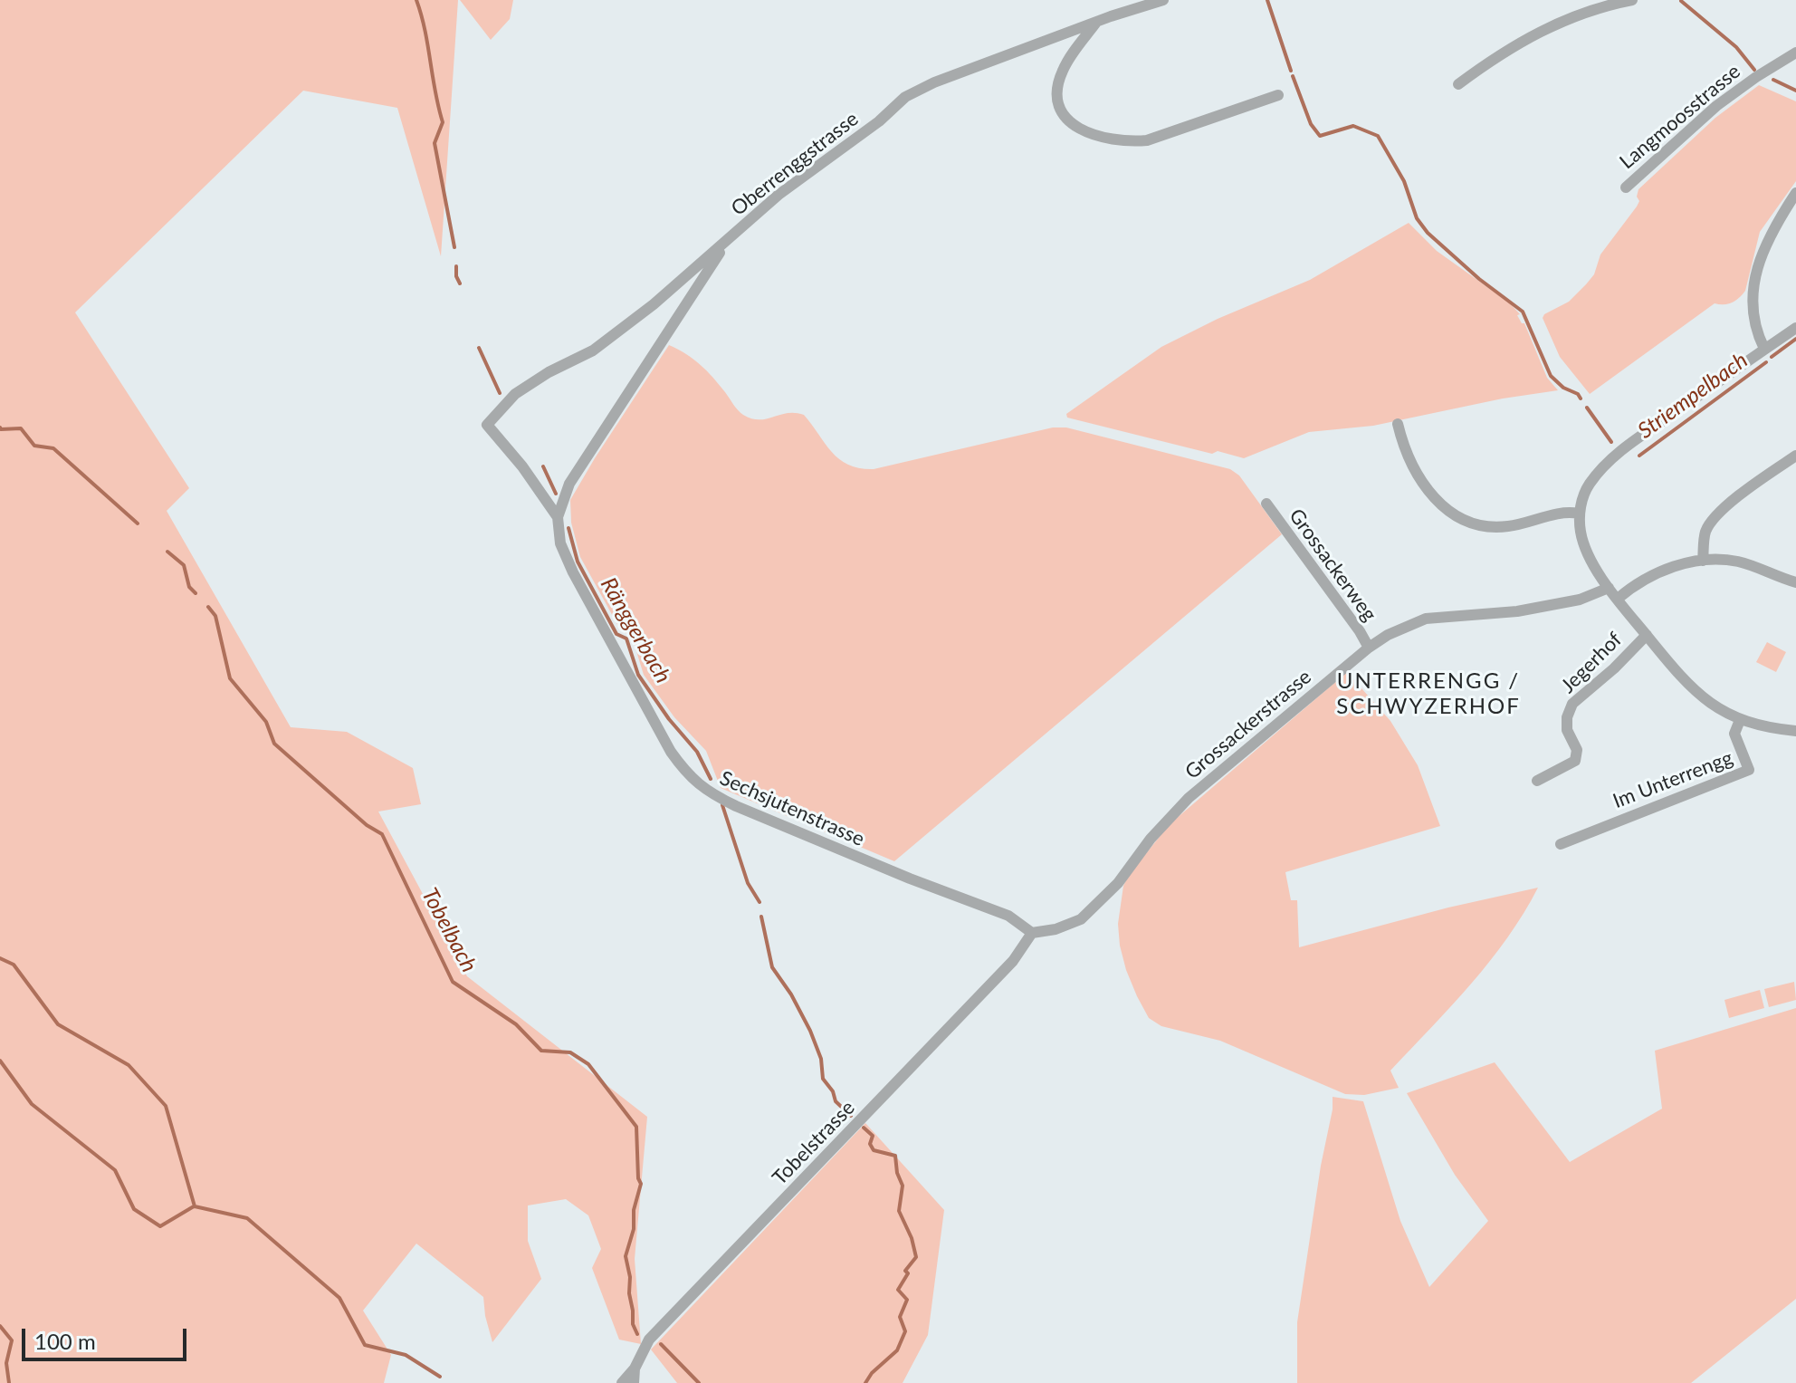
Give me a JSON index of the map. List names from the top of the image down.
{
  "streets": {
    "street": [
      "Langmoosstrasse",
      "Oberrenggstrasse",
      "Grossackerweg",
      "Jegerhof",
      "Grossackerstrasse",
      "Im Unterrengg",
      "Sechsjutenstrasse",
      "Tobelstrasse"
    ]
  },
  "crossings": [
    ["Oberrenggstrasse", "Sechsjutenstrasse"],
    ["Grossackerweg", "Grossackerstrasse"],
    ["Grossackerstrasse", "Sechsjutenstrasse"],
    ["Grossackerstrasse", "Tobelstrasse"],
    ["Sechsjutenstrasse", "Tobelstrasse"]
  ],
  "districts": ["UNTERRENGG / SCHWYZERHOF"],
  "water": ["Striempelbach", "Ränggerbach", "Tobelbach"],
  "scale_bar": "100 m"
}
